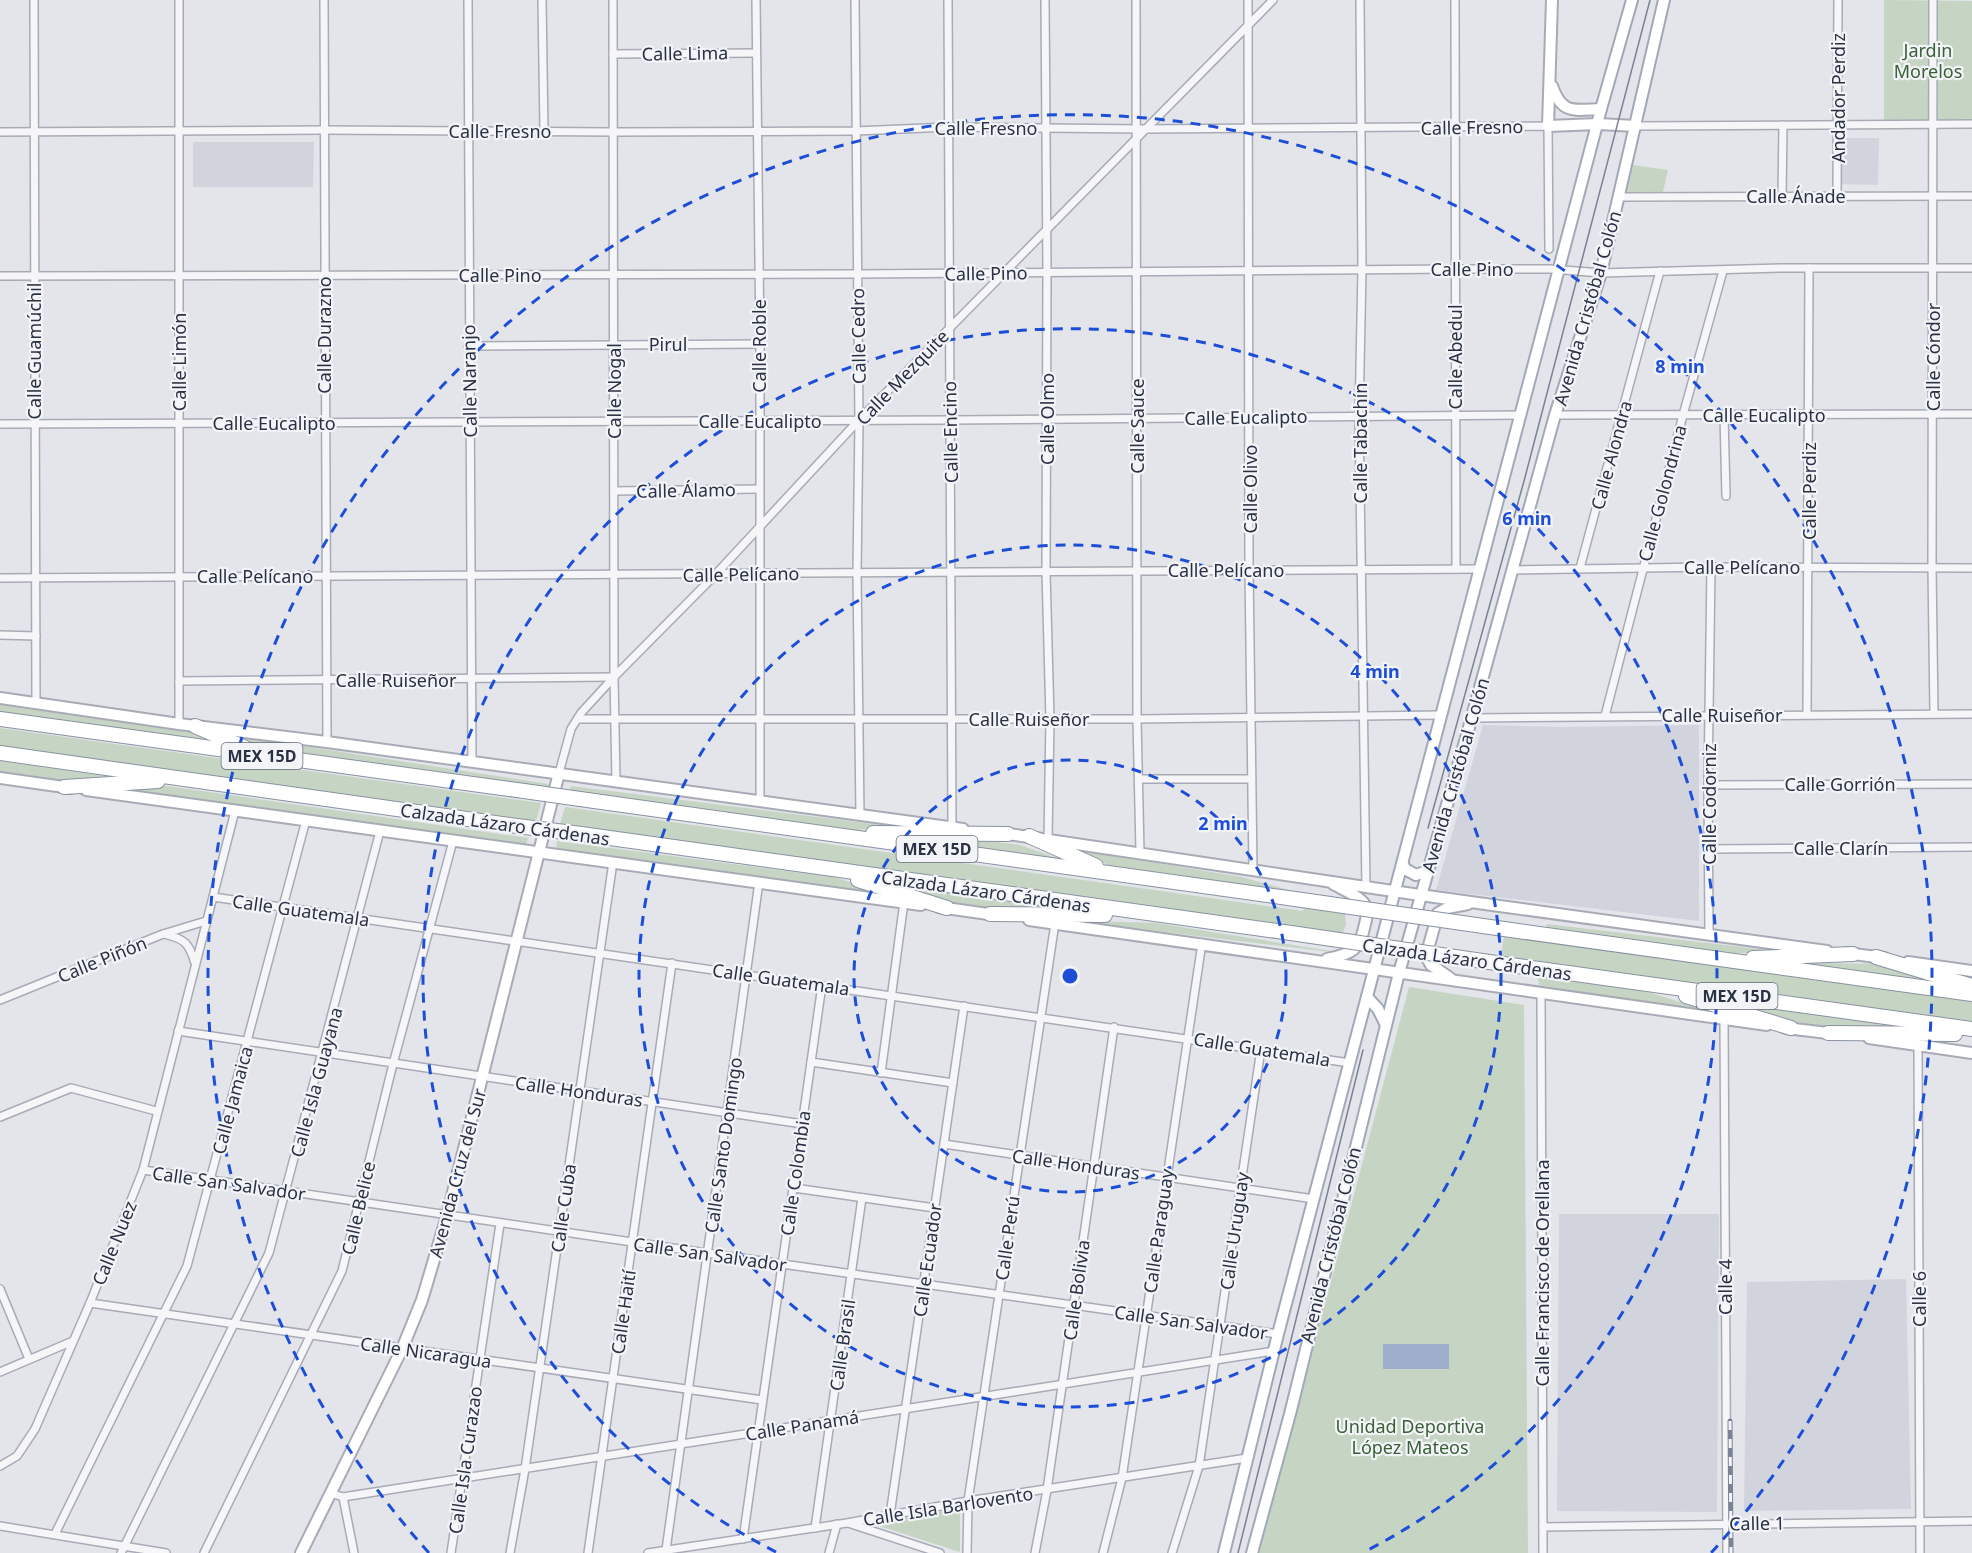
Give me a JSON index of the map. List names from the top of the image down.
{
  "streets": {
    "highway": ["MEX 15D", "Calzada Lázaro Cárdenas"],
    "main road": ["Calle Fresno", "Avenida Cristóbal Colón", "Avenida Cruz del Sur"],
    "street": [
      "Calle Lima",
      "Andador Perdiz",
      "Calle Ánade",
      "Calle Pino",
      "Calle Durazno",
      "Calle Cedro",
      "Pirul",
      "Calle Roble",
      "Calle Guamúchil",
      "Calle Abedul",
      "Calle Cóndor",
      "Calle Limón",
      "Calle Mezquite",
      "Calle Naranjo",
      "Calle Nogal",
      "Calle Eucalipto",
      "Calle Olmo",
      "Calle Sauce",
      "Calle Encino",
      "Calle Tabachín",
      "Calle Alondra",
      "Calle Olivo",
      "Calle Álamo",
      "Calle Perdiz",
      "Calle Golondrina",
      "Calle Pelícano",
      "Calle Ruiseñor",
      "Calle Gorrión",
      "Calle Codorniz",
      "Calle Clarín",
      "Calle Guatemala",
      "Calle Piñón",
      "Calle Isla Guayana",
      "Calle Honduras",
      "Calle Jamaica",
      "Calle Santo Domingo",
      "Calle Colombia",
      "Calle San Salvador",
      "Calle Belice",
      "Calle Cuba",
      "Calle Paraguay",
      "Calle Uruguay",
      "Calle Perú",
      "Calle Nuez",
      "Calle Ecuador",
      "Calle Francisco de Orellana",
      "Calle 4",
      "Calle Bolivia",
      "Calle 6",
      "Calle Haití",
      "Calle Brasil",
      "Calle Nicaragua",
      "Calle Panamá",
      "Calle Isla Curazao",
      "Calle Isla Barlovento",
      "Calle 1"
    ]
  },
  "crossings": [
    ["Calle Lima", "Calle Roble"],
    ["Calle Lima", "Calle Nogal"],
    ["Andador Perdiz", "Calle Fresno"],
    ["Andador Perdiz", "Calle Ánade"],
    ["Calle Fresno", "Avenida Cristóbal Colón"],
    ["Calle Fresno", "Calle Durazno"],
    ["Calle Fresno", "Calle Cedro"],
    ["Calle Fresno", "Calle Roble"],
    ["Calle Fresno", "Calle Guamúchil"],
    ["Calle Fresno", "Calle Abedul"],
    ["Calle Fresno", "Calle Cóndor"],
    ["Calle Fresno", "Calle Limón"],
    ["Calle Fresno", "Calle Mezquite"],
    ["Calle Fresno", "Calle Naranjo"],
    ["Calle Fresno", "Calle Nogal"],
    ["Calle Fresno", "Calle Olmo"],
    ["Calle Fresno", "Calle Sauce"],
    ["Calle Fresno", "Calle Encino"],
    ["Calle Fresno", "Calle Tabachín"],
    ["Calle Fresno", "Calle Olivo"],
    ["Calle Ánade", "Avenida Cristóbal Colón"],
    ["Calle Ánade", "Calle Cóndor"],
    ["Calle Pino", "Avenida Cristóbal Colón"],
    ["Calle Pino", "Calle Durazno"],
    ["Calle Pino", "Calle Cedro"],
    ["Calle Pino", "Calle Roble"],
    ["Calle Pino", "Calle Guamúchil"],
    ["Calle Pino", "Calle Abedul"],
    ["Calle Pino", "Calle Cóndor"],
    ["Calle Pino", "Calle Limón"],
    ["Calle Pino", "Calle Mezquite"],
    ["Calle Pino", "Calle Naranjo"],
    ["Calle Pino", "Calle Nogal"],
    ["Calle Pino", "Calle Olmo"],
    ["Calle Pino", "Calle Sauce"],
    ["Calle Pino", "Calle Encino"],
    ["Calle Pino", "Calle Tabachín"],
    ["Calle Pino", "Calle Alondra"],
    ["Calle Pino", "Calle Olivo"],
    ["Calle Pino", "Calle Perdiz"],
    ["Calle Pino", "Calle Golondrina"],
    ["Avenida Cristóbal Colón", "Calle Eucalipto"],
    ["Avenida Cristóbal Colón", "Calle Pelícano"],
    ["Avenida Cristóbal Colón", "Calle Ruiseñor"],
    ["Avenida Cristóbal Colón", "Calzada Lázaro Cárdenas"],
    ["Avenida Cristóbal Colón", "Calle Guatemala"],
    ["Avenida Cristóbal Colón", "Calle Honduras"],
    ["Avenida Cristóbal Colón", "Calle San Salvador"],
    ["Avenida Cristóbal Colón", "Calle Panamá"],
    ["Avenida Cristóbal Colón", "Calle Isla Barlovento"],
    ["Calle Durazno", "Calle Eucalipto"],
    ["Calle Durazno", "Calle Pelícano"],
    ["Calle Durazno", "Calle Ruiseñor"],
    ["Calle Cedro", "Calle Mezquite"],
    ["Calle Cedro", "Calle Eucalipto"],
    ["Calle Cedro", "Calle Pelícano"],
    ["Calle Cedro", "Calle Ruiseñor"],
    ["Pirul", "Calle Roble"],
    ["Pirul", "Calle Naranjo"],
    ["Pirul", "Calle Nogal"],
    ["Calle Roble", "Calle Mezquite"],
    ["Calle Roble", "Calle Eucalipto"],
    ["Calle Roble", "Calle Álamo"],
    ["Calle Roble", "Calle Pelícano"],
    ["Calle Roble", "Calle Ruiseñor"],
    ["Calle Guamúchil", "Calle Eucalipto"],
    ["Calle Guamúchil", "Calle Pelícano"],
    ["Calle Abedul", "Calle Eucalipto"],
    ["Calle Abedul", "Calle Pelícano"],
    ["Calle Cóndor", "Calle Eucalipto"],
    ["Calle Cóndor", "Calle Pelícano"],
    ["Calle Cóndor", "Calle Ruiseñor"],
    ["Calle Limón", "Calle Eucalipto"],
    ["Calle Limón", "Calle Pelícano"],
    ["Calle Limón", "Calle Ruiseñor"],
    ["Calle Mezquite", "Calle Nogal"],
    ["Calle Mezquite", "Calle Eucalipto"],
    ["Calle Mezquite", "Calle Olmo"],
    ["Calle Mezquite", "Calle Sauce"],
    ["Calle Mezquite", "Calle Encino"],
    ["Calle Mezquite", "Calle Olivo"],
    ["Calle Mezquite", "Calle Pelícano"],
    ["Calle Mezquite", "Calle Ruiseñor"],
    ["Calle Mezquite", "Avenida Cruz del Sur"],
    ["Calle Naranjo", "Calle Eucalipto"],
    ["Calle Naranjo", "Calle Pelícano"],
    ["Calle Naranjo", "Calle Ruiseñor"],
    ["Calle Nogal", "Calle Eucalipto"],
    ["Calle Nogal", "Calle Álamo"],
    ["Calle Nogal", "Calle Pelícano"],
    ["Calle Nogal", "Calle Ruiseñor"],
    ["Calle Eucalipto", "Calle Olmo"],
    ["Calle Eucalipto", "Calle Sauce"],
    ["Calle Eucalipto", "Calle Encino"],
    ["Calle Eucalipto", "Calle Tabachín"],
    ["Calle Eucalipto", "Calle Alondra"],
    ["Calle Eucalipto", "Calle Olivo"],
    ["Calle Eucalipto", "Calle Perdiz"],
    ["Calle Eucalipto", "Calle Golondrina"],
    ["Calle Olmo", "Calle Pelícano"],
    ["Calle Olmo", "Calle Ruiseñor"],
    ["Calle Sauce", "Calle Pelícano"],
    ["Calle Sauce", "Calle Ruiseñor"],
    ["Calle Encino", "Calle Pelícano"],
    ["Calle Encino", "Calle Ruiseñor"],
    ["Calle Tabachín", "Calle Pelícano"],
    ["Calle Tabachín", "Calle Ruiseñor"],
    ["Calle Alondra", "Calle Pelícano"],
    ["Calle Olivo", "Calle Pelícano"],
    ["Calle Olivo", "Calle Ruiseñor"],
    ["Calle Perdiz", "Calle Pelícano"],
    ["Calle Perdiz", "Calle Ruiseñor"],
    ["Calle Golondrina", "Calle Pelícano"],
    ["Calle Golondrina", "Calle Ruiseñor"],
    ["Calle Pelícano", "Calle Codorniz"],
    ["Calle Ruiseñor", "Calle Codorniz"],
    ["Calle Gorrión", "Calle Codorniz"],
    ["Calle Codorniz", "Calle Clarín"],
    ["Calzada Lázaro Cárdenas", "Calle Isla Guayana"],
    ["Calzada Lázaro Cárdenas", "Calle Jamaica"],
    ["Calzada Lázaro Cárdenas", "Calle Santo Domingo"],
    ["Calzada Lázaro Cárdenas", "Avenida Cruz del Sur"],
    ["Calzada Lázaro Cárdenas", "Calle Belice"],
    ["Calzada Lázaro Cárdenas", "Calle Cuba"],
    ["Calzada Lázaro Cárdenas", "Calle Paraguay"],
    ["Calzada Lázaro Cárdenas", "Calle Perú"],
    ["Calzada Lázaro Cárdenas", "Calle Nuez"],
    ["Calzada Lázaro Cárdenas", "Calle Francisco de Orellana"],
    ["Calzada Lázaro Cárdenas", "Calle 4"],
    ["Calzada Lázaro Cárdenas", "Calle 6"],
    ["Calle Guatemala", "Calle Isla Guayana"],
    ["Calle Guatemala", "Calle Jamaica"],
    ["Calle Guatemala", "Calle Santo Domingo"],
    ["Calle Guatemala", "Avenida Cruz del Sur"],
    ["Calle Guatemala", "Calle Colombia"],
    ["Calle Guatemala", "Calle Belice"],
    ["Calle Guatemala", "Calle Cuba"],
    ["Calle Guatemala", "Calle Paraguay"],
    ["Calle Guatemala", "Calle Uruguay"],
    ["Calle Guatemala", "Calle Perú"],
    ["Calle Guatemala", "Calle Nuez"],
    ["Calle Guatemala", "Calle Ecuador"],
    ["Calle Guatemala", "Calle Bolivia"],
    ["Calle Guatemala", "Calle Haití"],
    ["Calle Piñón", "Calle Nuez"],
    ["Calle Isla Guayana", "Calle Honduras"],
    ["Calle Isla Guayana", "Calle San Salvador"],
    ["Calle Isla Guayana", "Calle Nicaragua"],
    ["Calle Honduras", "Calle Jamaica"],
    ["Calle Honduras", "Calle Santo Domingo"],
    ["Calle Honduras", "Avenida Cruz del Sur"],
    ["Calle Honduras", "Calle Colombia"],
    ["Calle Honduras", "Calle Belice"],
    ["Calle Honduras", "Calle Cuba"],
    ["Calle Honduras", "Calle Paraguay"],
    ["Calle Honduras", "Calle Uruguay"],
    ["Calle Honduras", "Calle Perú"],
    ["Calle Honduras", "Calle Nuez"],
    ["Calle Honduras", "Calle Ecuador"],
    ["Calle Honduras", "Calle Bolivia"],
    ["Calle Honduras", "Calle Haití"],
    ["Calle Jamaica", "Calle San Salvador"],
    ["Calle Jamaica", "Calle Nicaragua"],
    ["Calle Santo Domingo", "Calle San Salvador"],
    ["Calle Santo Domingo", "Calle Nicaragua"],
    ["Calle Santo Domingo", "Calle Panamá"],
    ["Calle Santo Domingo", "Calle Isla Barlovento"],
    ["Avenida Cruz del Sur", "Calle San Salvador"],
    ["Avenida Cruz del Sur", "Calle Nicaragua"],
    ["Avenida Cruz del Sur", "Calle Panamá"],
    ["Calle Colombia", "Calle San Salvador"],
    ["Calle Colombia", "Calle Nicaragua"],
    ["Calle Colombia", "Calle Panamá"],
    ["Calle Colombia", "Calle Isla Barlovento"],
    ["Calle San Salvador", "Calle Belice"],
    ["Calle San Salvador", "Calle Cuba"],
    ["Calle San Salvador", "Calle Paraguay"],
    ["Calle San Salvador", "Calle Uruguay"],
    ["Calle San Salvador", "Calle Perú"],
    ["Calle San Salvador", "Calle Nuez"],
    ["Calle San Salvador", "Calle Ecuador"],
    ["Calle San Salvador", "Calle Bolivia"],
    ["Calle San Salvador", "Calle Haití"],
    ["Calle San Salvador", "Calle Brasil"],
    ["Calle San Salvador", "Calle Isla Curazao"],
    ["Calle Belice", "Calle Nicaragua"],
    ["Calle Cuba", "Calle Nicaragua"],
    ["Calle Cuba", "Calle Panamá"],
    ["Calle Paraguay", "Calle Panamá"],
    ["Calle Paraguay", "Calle Isla Barlovento"],
    ["Calle Uruguay", "Calle Panamá"],
    ["Calle Uruguay", "Calle Isla Barlovento"],
    ["Calle Perú", "Calle Panamá"],
    ["Calle Perú", "Calle Isla Barlovento"],
    ["Calle Nuez", "Calle Nicaragua"],
    ["Calle Ecuador", "Calle Panamá"],
    ["Calle Ecuador", "Calle Isla Barlovento"],
    ["Calle Francisco de Orellana", "Calle 1"],
    ["Calle 4", "Calle 1"],
    ["Calle Bolivia", "Calle Panamá"],
    ["Calle Bolivia", "Calle Isla Barlovento"],
    ["Calle 6", "Calle 1"],
    ["Calle Haití", "Calle Nicaragua"],
    ["Calle Haití", "Calle Panamá"],
    ["Calle Brasil", "Calle Panamá"],
    ["Calle Brasil", "Calle Isla Barlovento"],
    ["Calle Nicaragua", "Calle Isla Curazao"],
    ["Calle Panamá", "Calle Isla Curazao"]
  ],
  "parks": ["Jardin Morelos", "Unidad Deportiva López Mateos"],
  "rings": [
    "8 min",
    "6 min",
    "4 min",
    "2 min"
  ]
}
